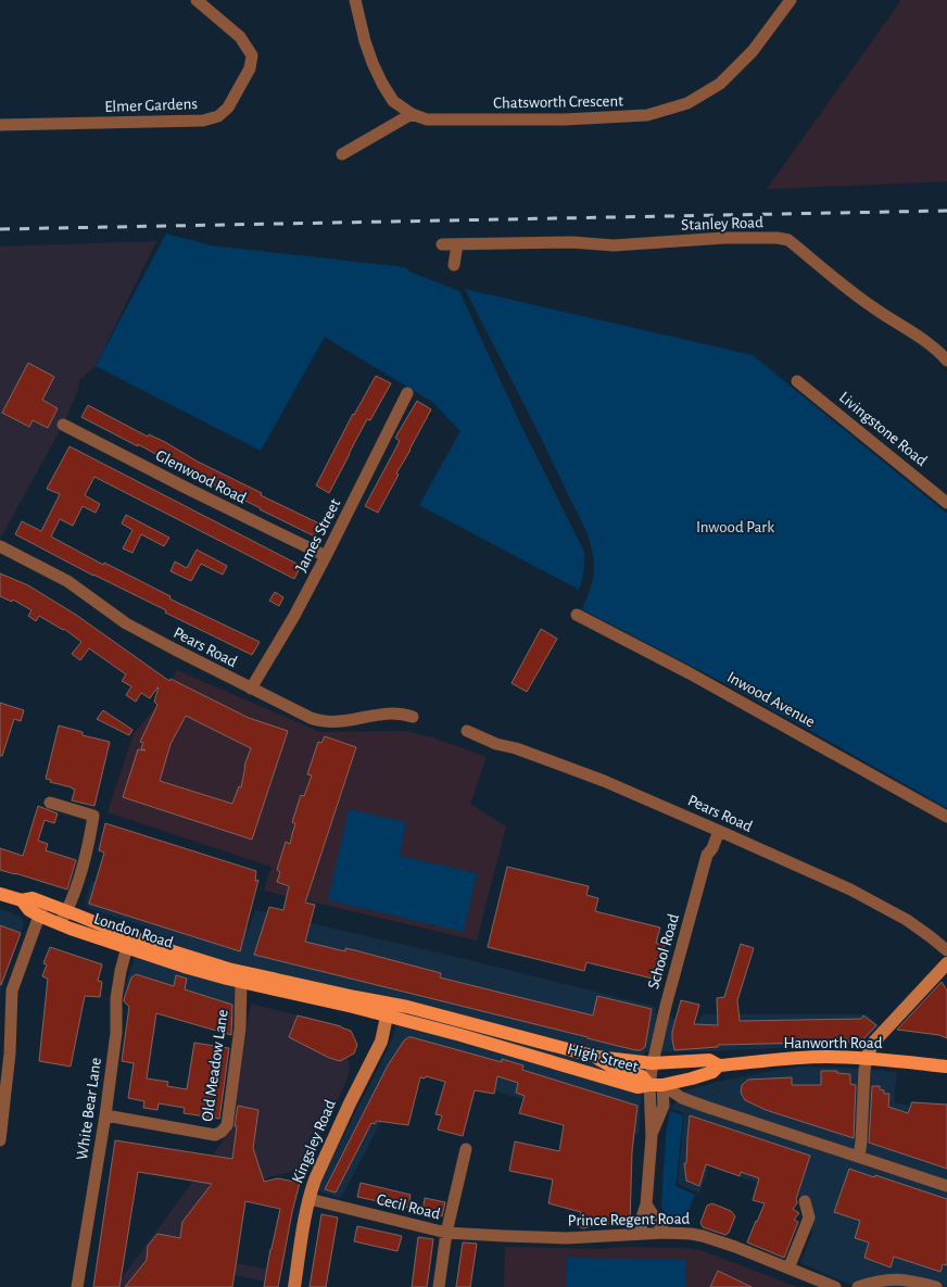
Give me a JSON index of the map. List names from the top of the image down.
{
  "streets": {
    "main road": ["London Road", "Hanworth Road", "High Street"],
    "street": [
      "Chatsworth Crescent",
      "Elmer Gardens",
      "Stanley Road",
      "Livingstone Road",
      "Glenwood Road",
      "James Street",
      "Pears Road",
      "Inwood Avenue",
      "School Road",
      "Old Meadow Lane",
      "White Bear Lane",
      "Kingsley Road",
      "Cecil Road",
      "Prince Regent Road"
    ]
  },
  "crossings": [
    ["Glenwood Road", "James Street"],
    ["James Street", "Pears Road"],
    ["Pears Road", "School Road"],
    ["London Road", "High Street"],
    ["London Road", "Old Meadow Lane"],
    ["London Road", "White Bear Lane"],
    ["School Road", "Hanworth Road"],
    ["School Road", "High Street"],
    ["School Road", "Prince Regent Road"],
    ["Hanworth Road", "High Street"],
    ["High Street", "Old Meadow Lane"],
    ["High Street", "Kingsley Road"],
    ["Old Meadow Lane", "White Bear Lane"],
    ["Kingsley Road", "Cecil Road"],
    ["Cecil Road", "Prince Regent Road"]
  ],
  "parks": ["Inwood Park"]
}
